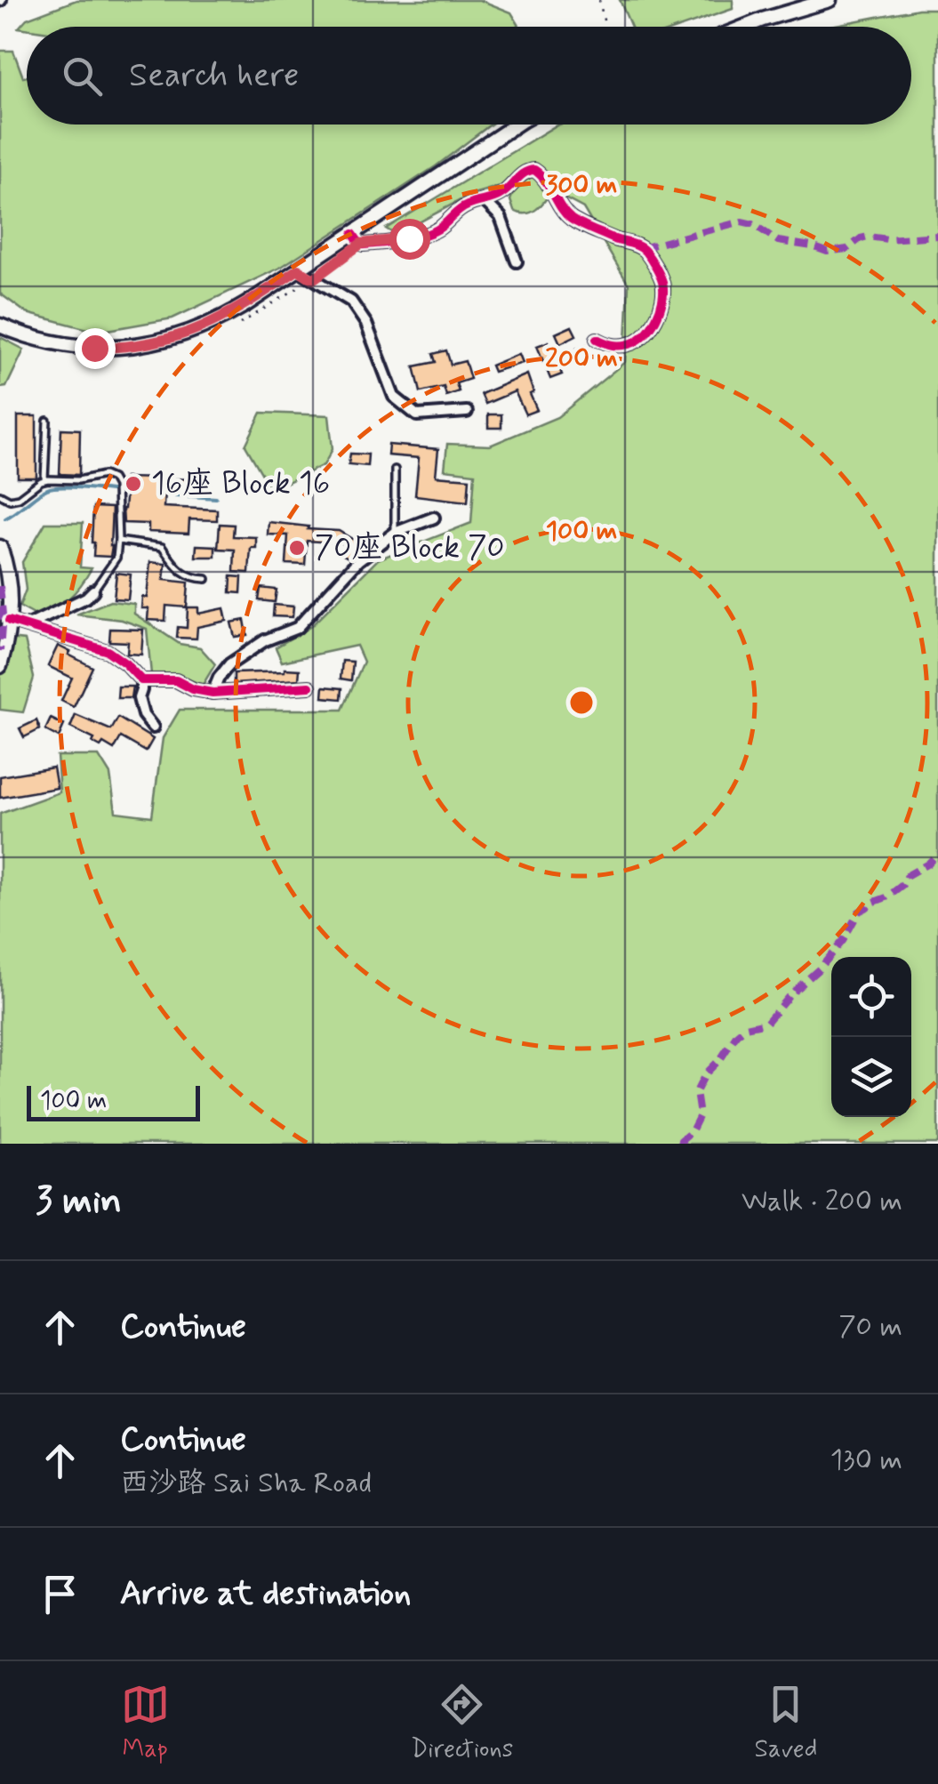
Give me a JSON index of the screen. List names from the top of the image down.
{
  "places": ["16座 Block 16", "70座 Block 70"],
  "scale_bar": "100 m",
  "page": {
    "search": "Search here",
    "scale": "100 m",
    "heading": ["3 min", "Walk · 200 m"],
    "list": [
      ["Continue", "70 m"],
      ["Continue", "西沙路 Sai Sha Road", "130 m"],
      "Arrive at destination"
    ],
    "nav": ["Map", "Directions", "Saved"]
  },
  "rings": ["300 m", "200 m", "100 m"]
}
